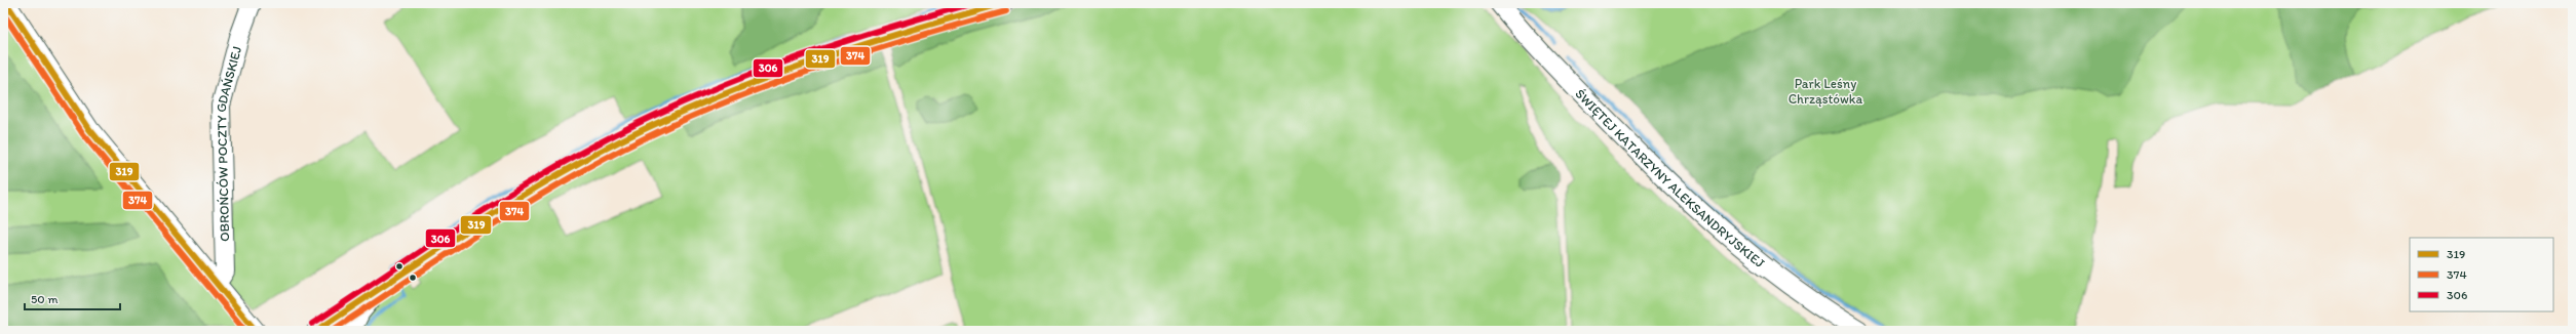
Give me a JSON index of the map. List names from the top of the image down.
{
  "streets": {
    "street": ["OBROŃCÓW POCZTY GDAŃSKIEJ", "ŚWIĘTEJ KATARZYNY ALEKSANDRYJSKIEJ"]
  },
  "parks": ["Park Leśny Chrząstówka"],
  "lines": ["transit line 319", "transit line 306", "transit line 374"],
  "legend": ["319", "374", "306"],
  "scale_bar": "50 m"
}
